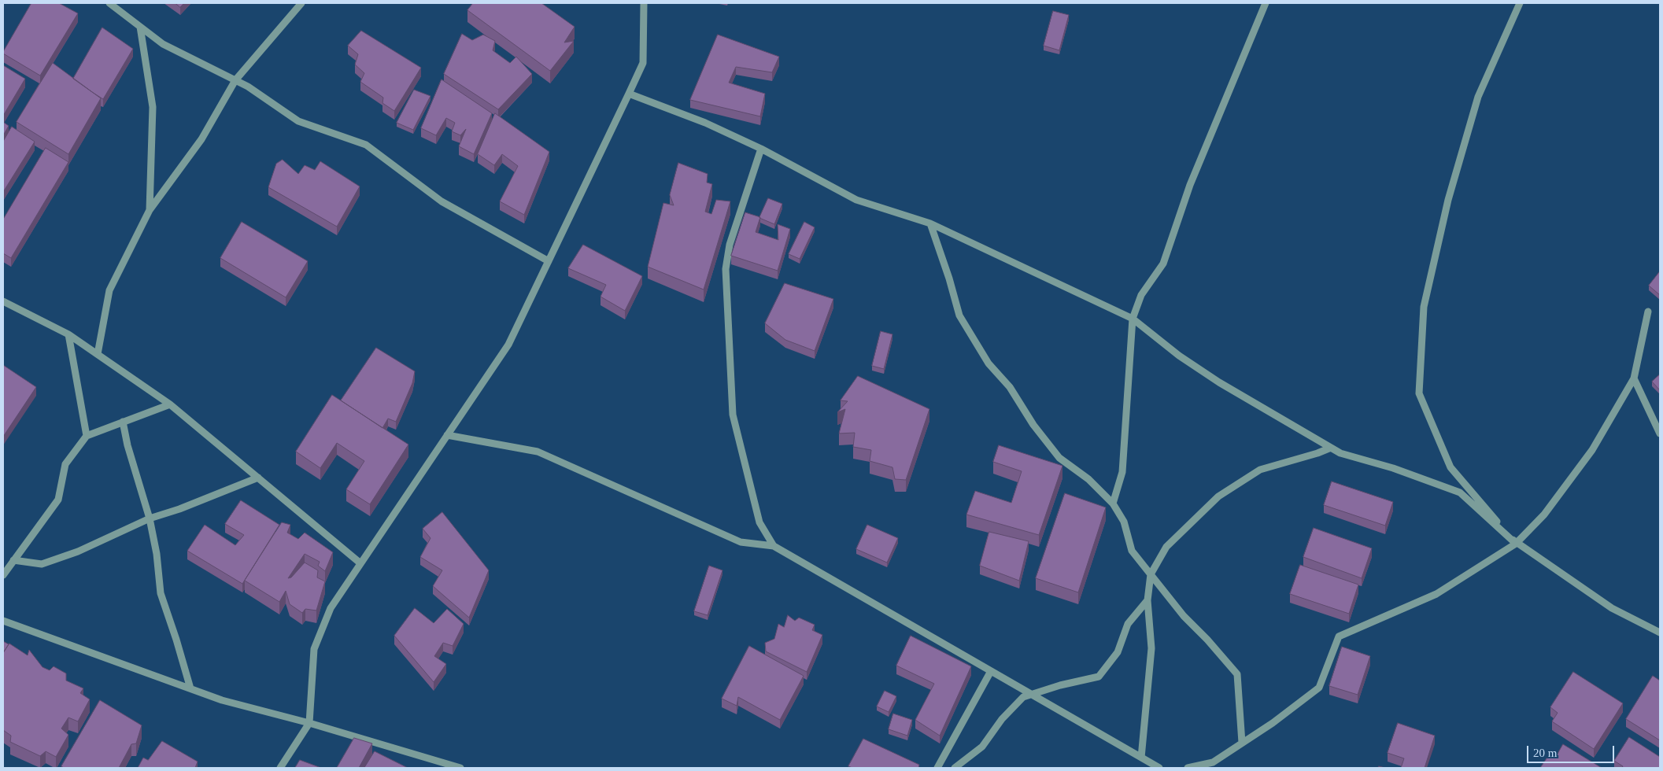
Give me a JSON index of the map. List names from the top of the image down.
{
  "scale_bar": "20 m"
}
